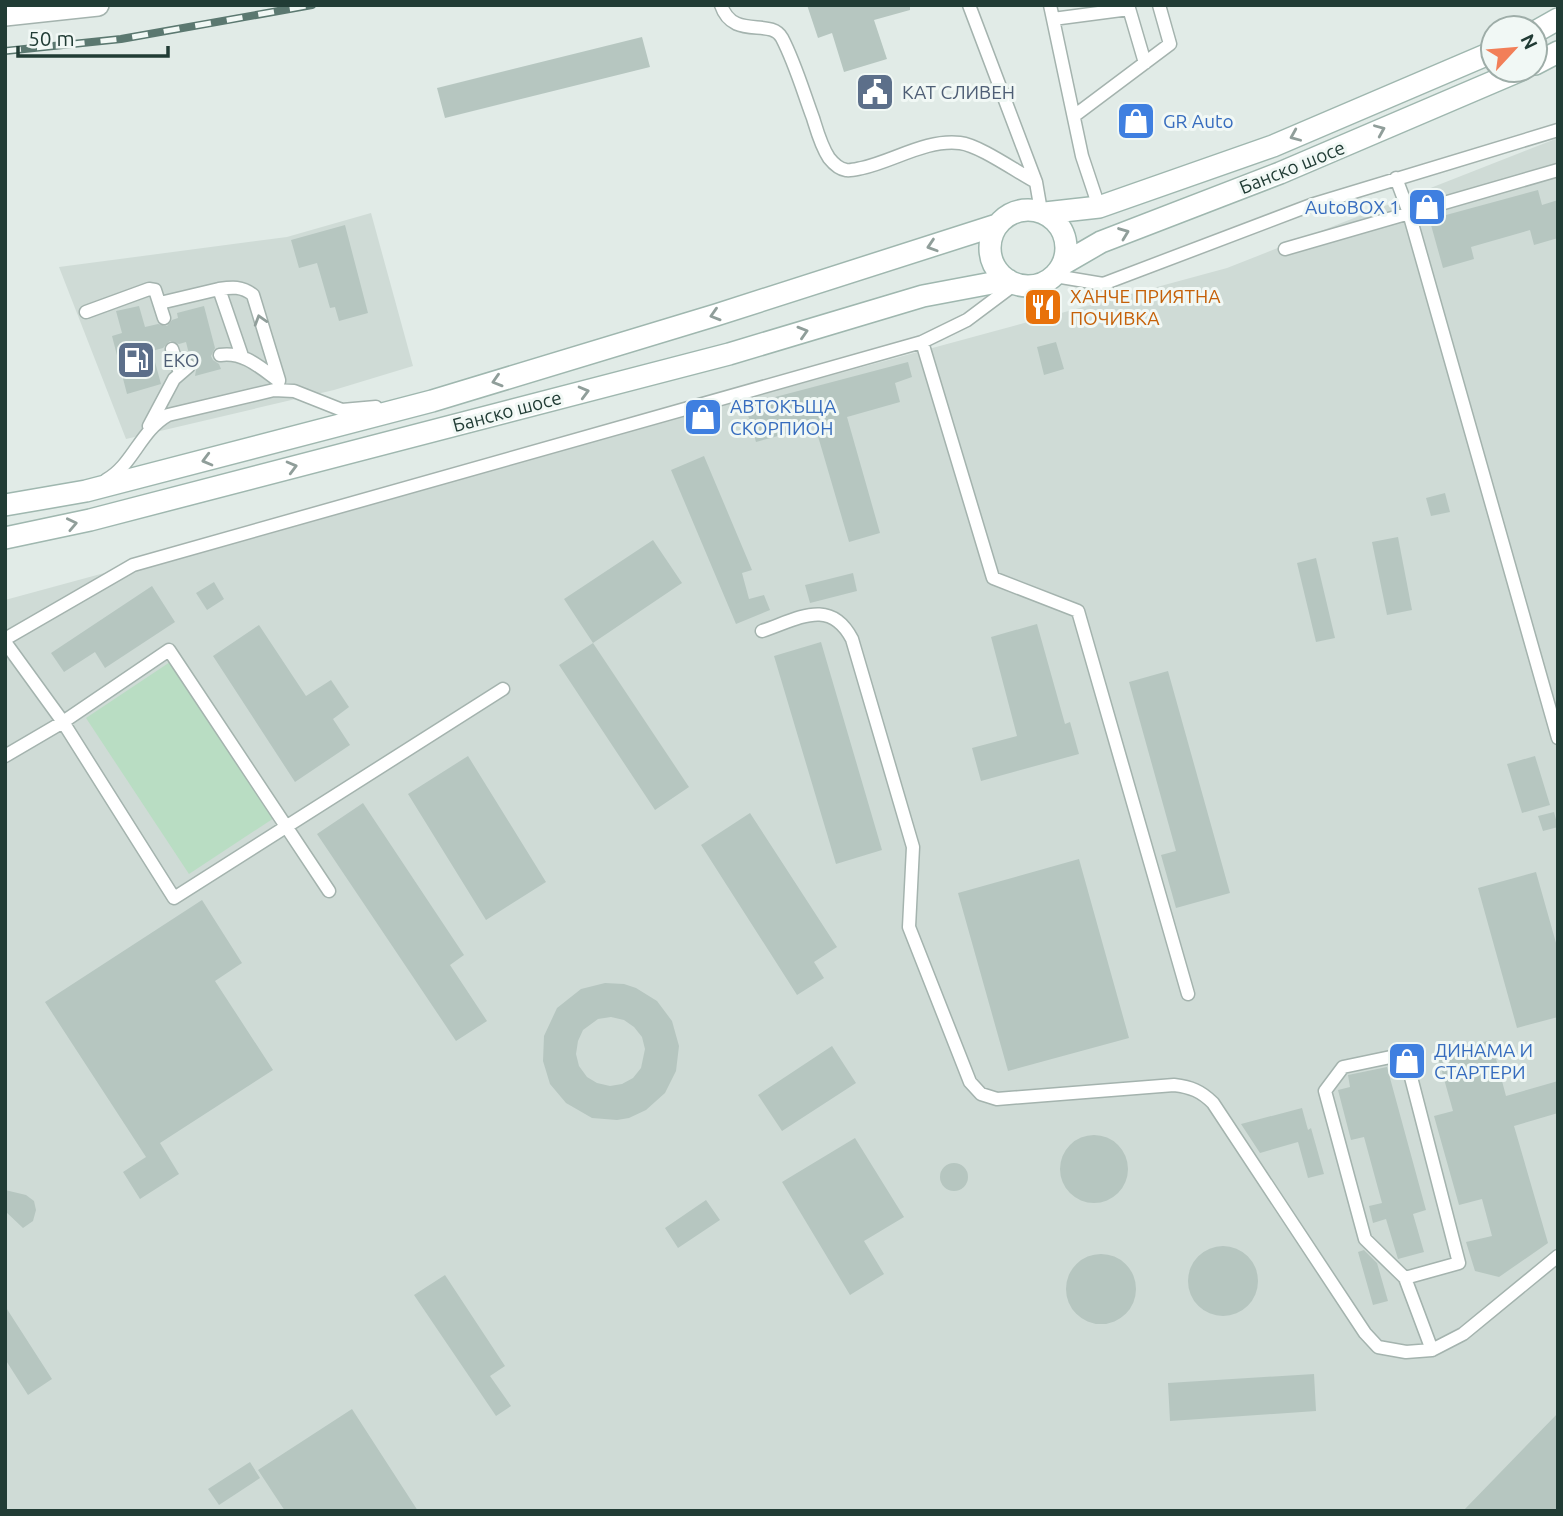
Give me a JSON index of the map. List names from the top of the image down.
{
  "streets": {
    "main road": ["Банско шосе"]
  },
  "places": {
    "public building": ["КАТ СЛИВЕН"],
    "shop": [
      "GR Auto",
      "AutoBOX 1",
      "АВТОКЪЩА СКОРПИОН",
      "ДИНАМА И СТАРТЕРИ"
    ],
    "restaurant": ["ХАНЧЕ ПРИЯТНА ПОЧИВКА"],
    "fuel station": ["EKO"]
  },
  "scale_bar": "50 m",
  "north": "top right"
}
